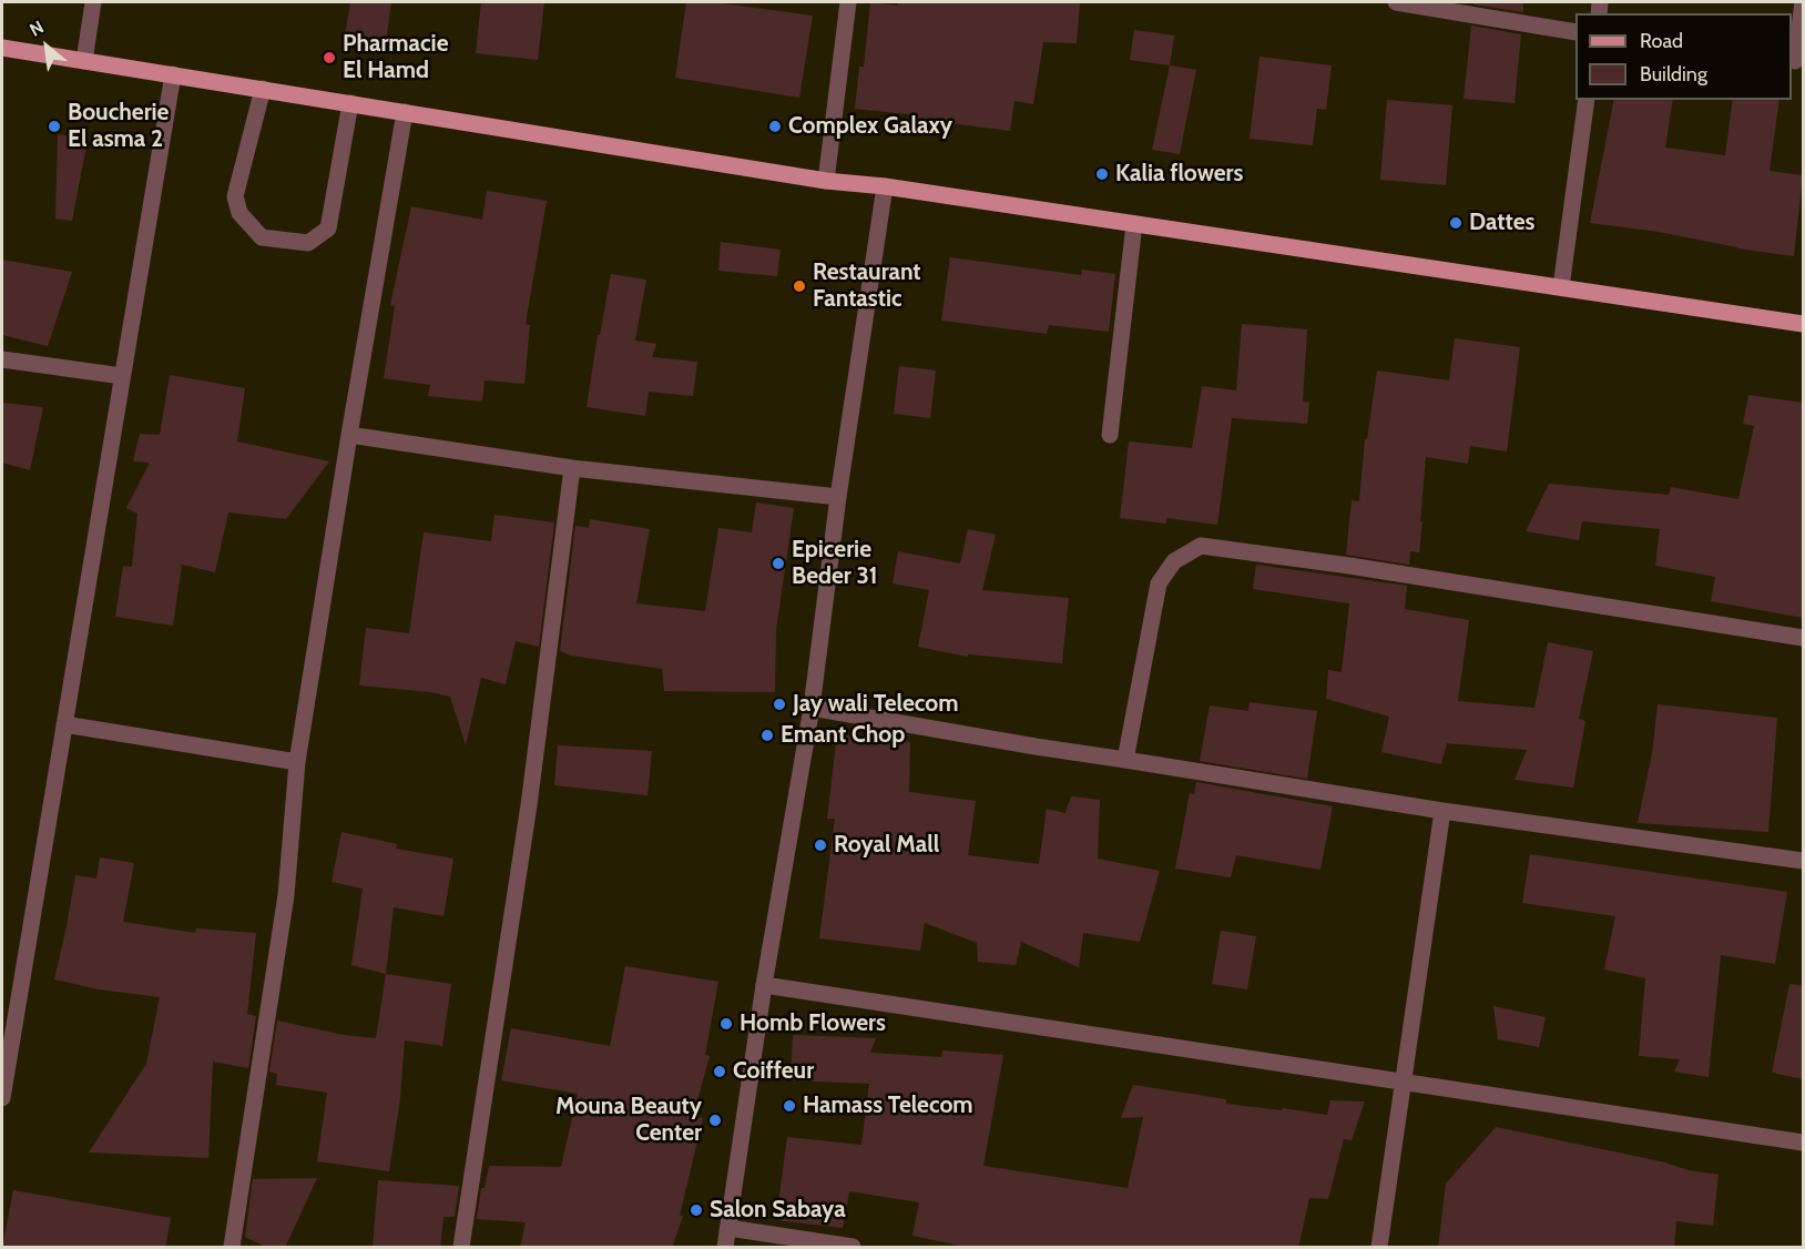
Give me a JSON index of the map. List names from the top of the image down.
{
  "places": [
    "Pharmacie El Hamd",
    "Boucherie El asma 2",
    "Complex Galaxy",
    "Kalia flowers",
    "Dattes",
    "Restaurant Fantastic",
    "Epicerie Beder 31",
    "Jay wali Telecom",
    "Emant Chop",
    "Royal Mall",
    "Homb Flowers",
    "Coiffeur",
    "Hamass Telecom",
    "Mouna Beauty Center",
    "Salon Sabaya"
  ],
  "legend": ["Road", "Building"],
  "north": "top left"
}
